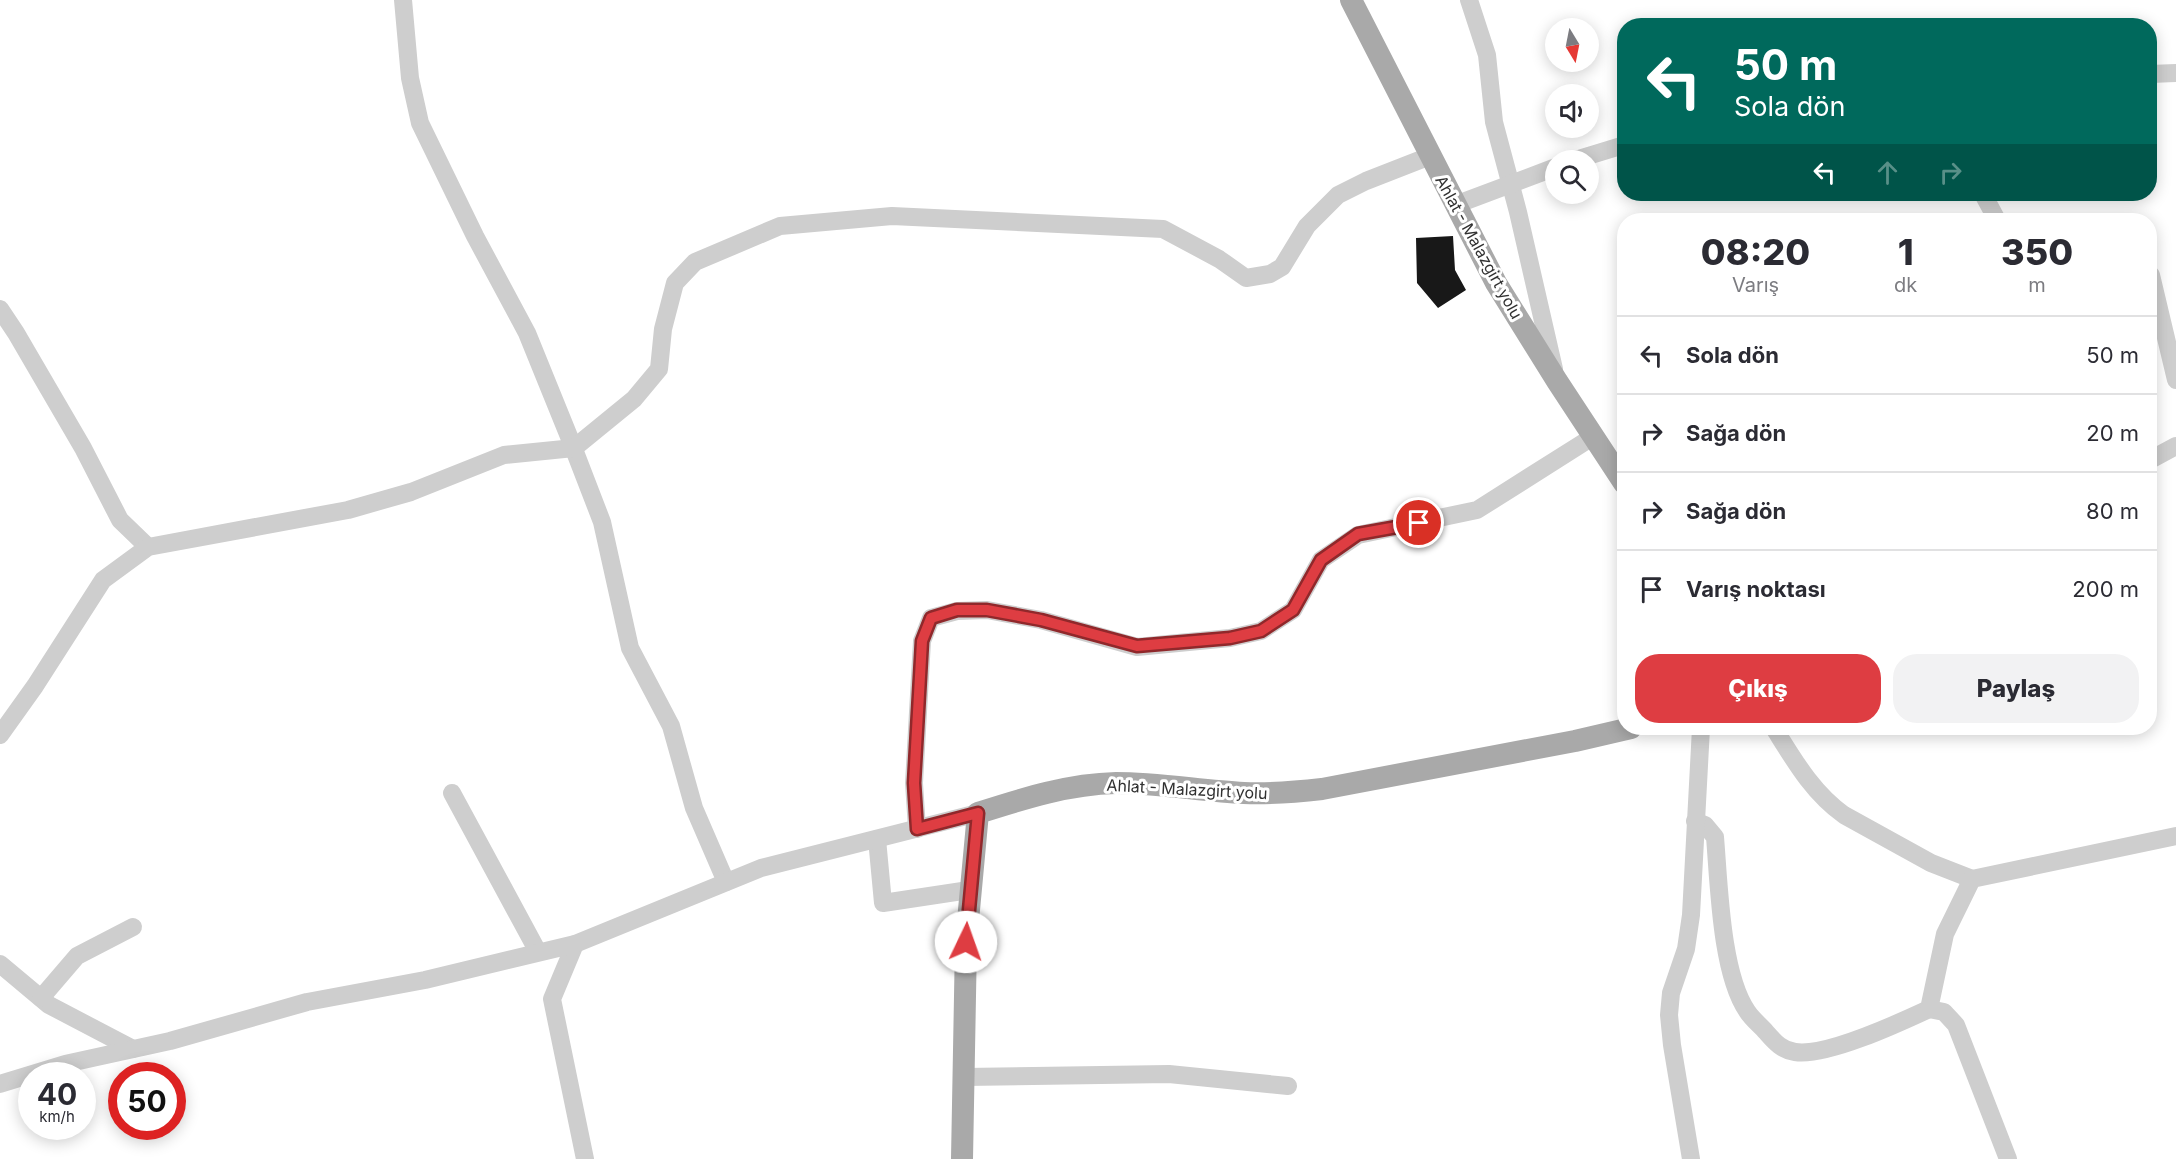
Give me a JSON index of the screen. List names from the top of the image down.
{
  "streets": {
    "main road": ["Ahlat - Malazgirt yolu"]
  },
  "north": "bottom",
  "page": {
    "turn": ["50 m", "Sola dön"],
    "eta": [
      "08:20",
      "Varış",
      "1",
      "dk",
      "350",
      "m"
    ],
    "list": [
      {
        "name": "Sola dön",
        "value": "50 m"
      },
      {
        "name": "Sağa dön",
        "value": "20 m"
      },
      {
        "name": "Sağa dön",
        "value": "80 m"
      },
      {
        "name": "Varış noktası",
        "value": "200 m"
      }
    ],
    "buttons": ["Çıkış", "Paylaş"],
    "speed": "40 km/h",
    "limit": "50"
  }
}
